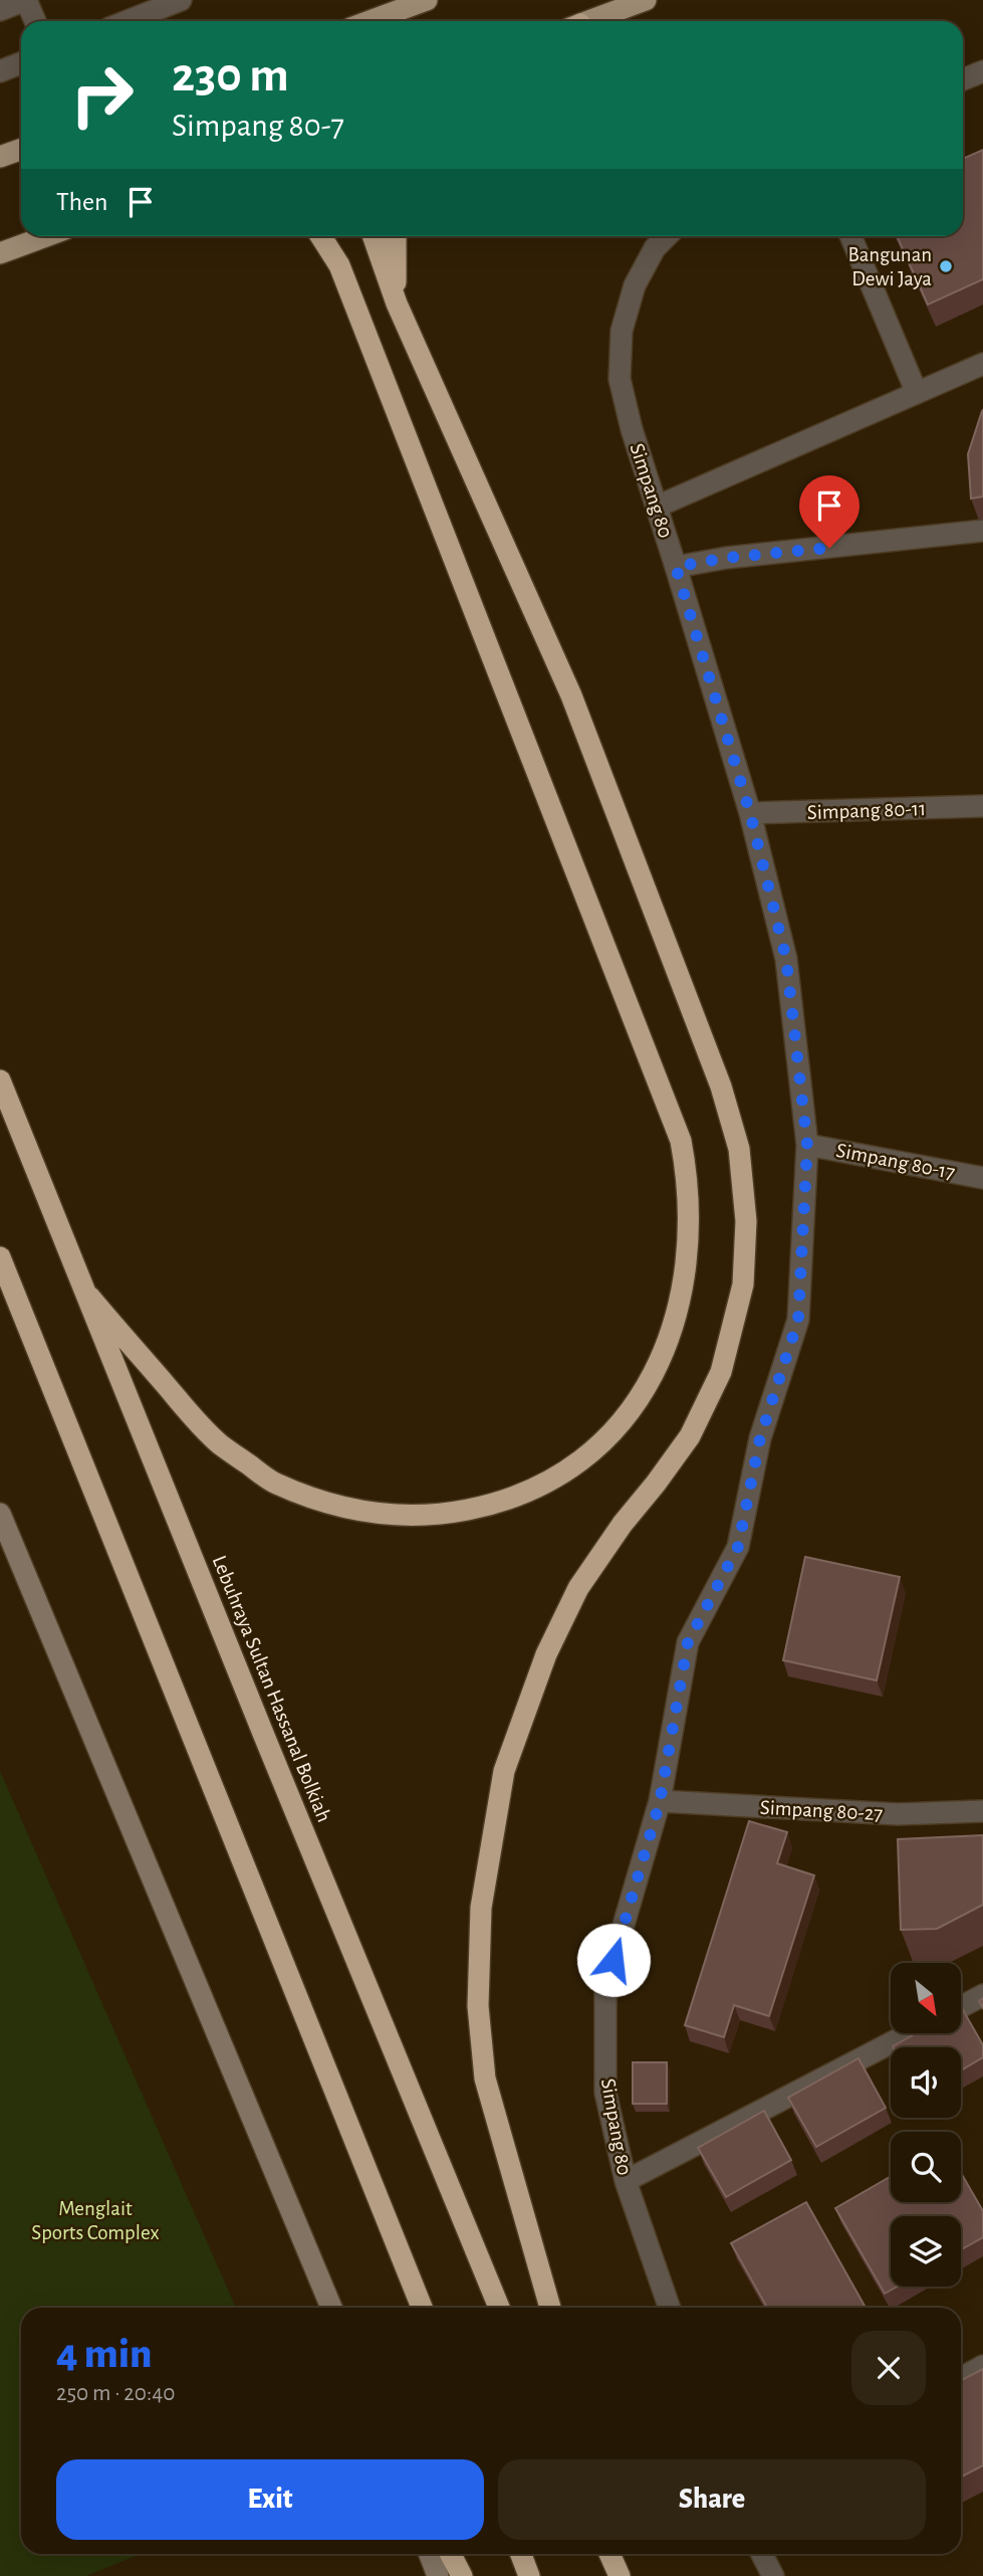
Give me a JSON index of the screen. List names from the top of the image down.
{
  "streets": {
    "highway": ["Lebuhraya Sultan Hassanal Bolkiah"],
    "street": [
      "Simpang 80",
      "Simpang 80-11",
      "Simpang 80-17",
      "Simpang 80-27"
    ]
  },
  "crossings": [
    ["Simpang 80", "Simpang 80-11"],
    ["Simpang 80", "Simpang 80-17"],
    ["Simpang 80", "Simpang 80-27"]
  ],
  "parks": ["Menglait Sports Complex"],
  "places": ["Bangunan Dewi Jaya"],
  "north": "bottom right",
  "page": {
    "turn": ["230 m", "Simpang 80-7"],
    "then": "Then",
    "heading": ["4 min", "250 m · 20:40"],
    "buttons": ["Exit", "Share"]
  }
}
